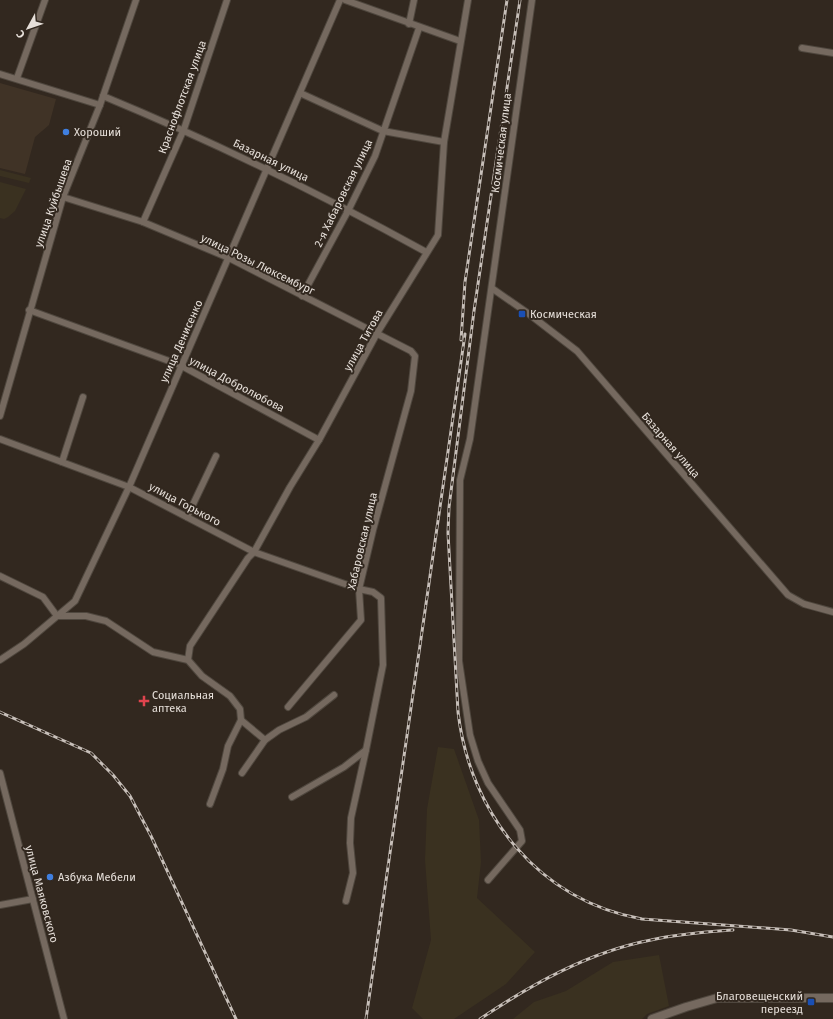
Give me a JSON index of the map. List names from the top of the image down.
{
  "streets": {
    "street": [
      "Краснофлотская улица",
      "Космическая улица",
      "Базарная улица",
      "2-я Хабаровская улица",
      "улица Куйбышева",
      "улица Розы Люксембург",
      "улица Титова",
      "улица Денисенко",
      "улица Добролюбова",
      "улица Горького",
      "Хабаровская улица",
      "улица Маяковского"
    ]
  },
  "crossings": [
    ["Краснофлотская улица", "Базарная улица"],
    ["Краснофлотская улица", "улица Розы Люксембург"],
    ["Космическая улица", "Базарная улица"],
    ["Базарная улица", "2-я Хабаровская улица"],
    ["Базарная улица", "улица Куйбышева"],
    ["Базарная улица", "улица Титова"],
    ["Базарная улица", "улица Денисенко"],
    ["2-я Хабаровская улица", "улица Розы Люксембург"],
    ["улица Куйбышева", "улица Розы Люксембург"],
    ["улица Куйбышева", "улица Добролюбова"],
    ["улица Розы Люксембург", "улица Титова"],
    ["улица Розы Люксембург", "улица Денисенко"],
    ["улица Розы Люксембург", "Хабаровская улица"],
    ["улица Титова", "улица Добролюбова"],
    ["улица Титова", "улица Горького"],
    ["улица Денисенко", "улица Добролюбова"],
    ["улица Денисенко", "улица Горького"],
    ["улица Горького", "Хабаровская улица"]
  ],
  "places": {
    "other": ["Хороший", "Азбука Мебели"],
    "transit": ["Космическая", "Благовещенский переезд"],
    "health": ["Социальная аптека"]
  },
  "north": "bottom left"
}
